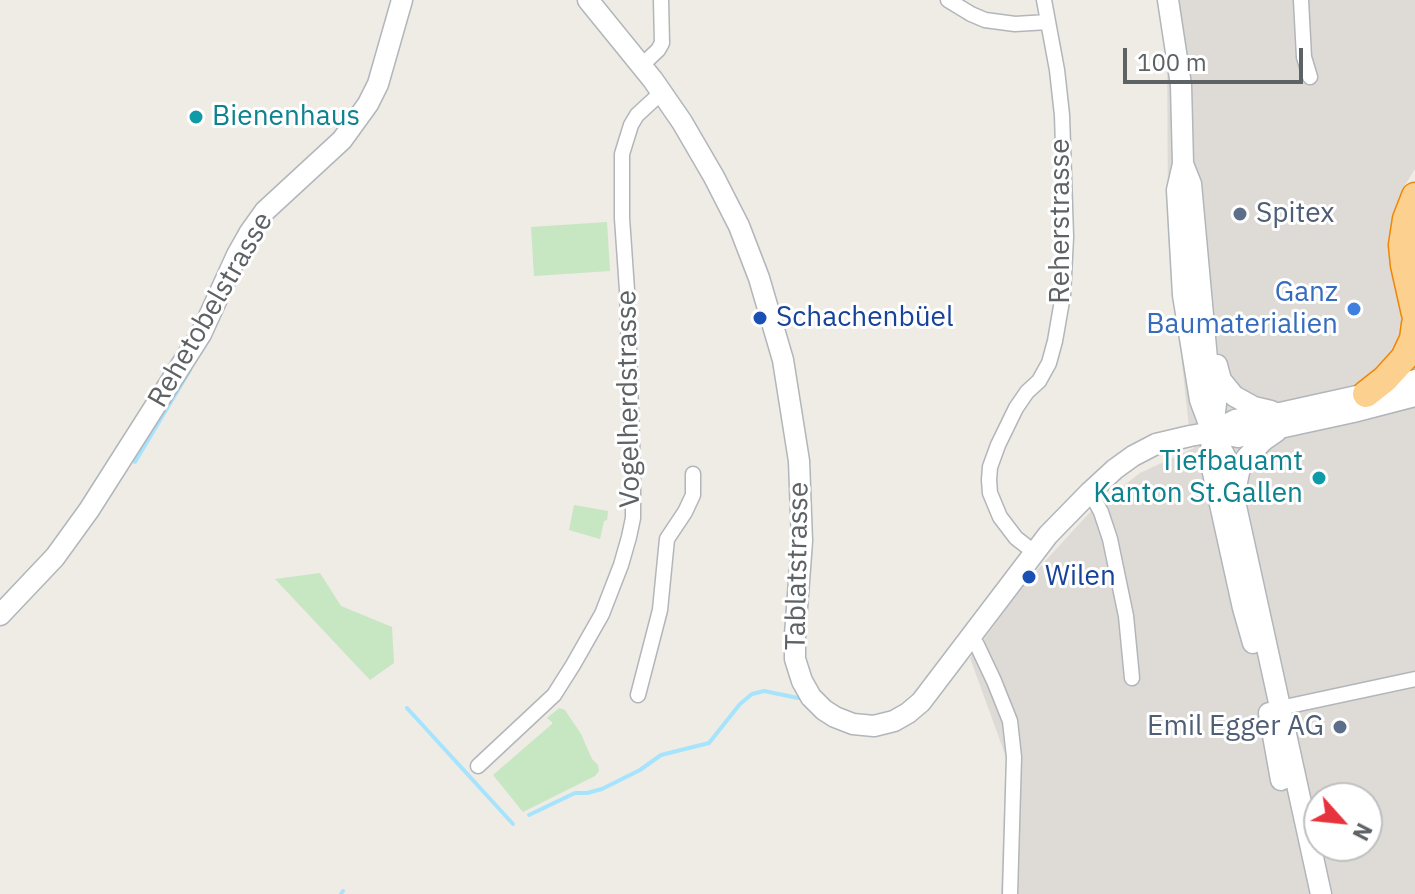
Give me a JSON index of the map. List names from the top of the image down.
{
  "streets": {
    "street": [
      "Reherstrasse",
      "Rehetobelstrasse",
      "Vogelherdstrasse",
      "Tablatstrasse"
    ]
  },
  "crossings": [
    ["Reherstrasse", "Tablatstrasse"],
    ["Vogelherdstrasse", "Tablatstrasse"]
  ],
  "places": [
    "Bienenhaus",
    "Spitex",
    "Ganz Baumaterialien",
    "Schachenbüel",
    "Tiefbauamt Kanton St.Gallen",
    "Wilen",
    "Emil Egger AG"
  ],
  "scale_bar": "100 m",
  "north": "bottom right"
}
